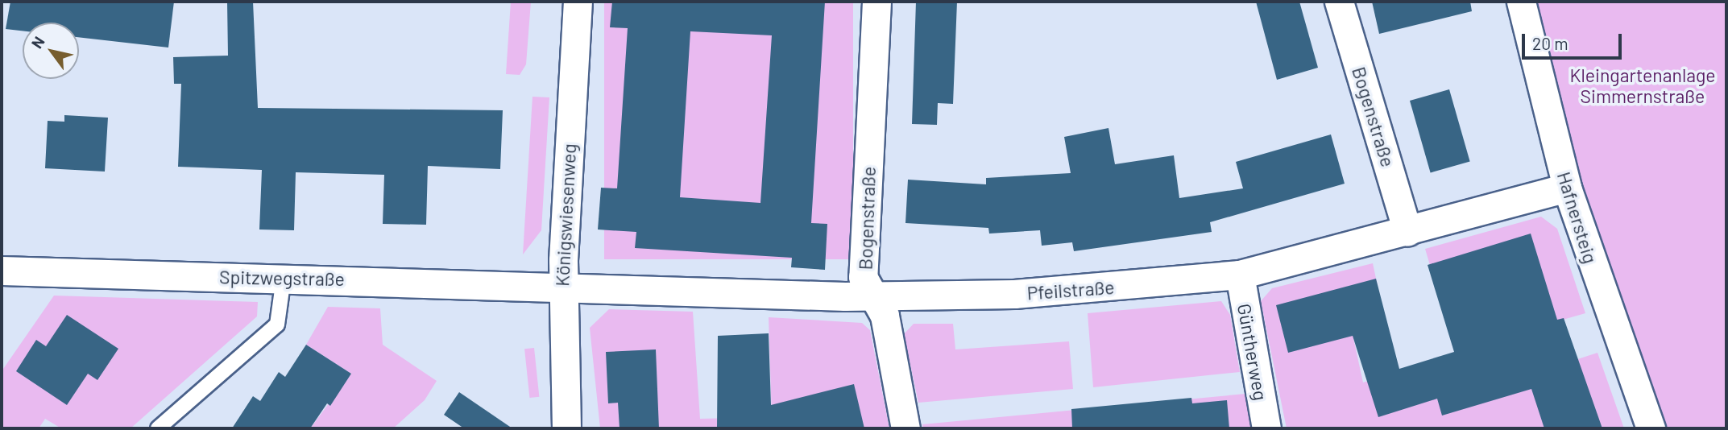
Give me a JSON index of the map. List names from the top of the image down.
{
  "streets": {
    "street": [
      "Bogenstraße",
      "Königswiesenweg",
      "Hafnersteig",
      "Spitzwegstraße",
      "Pfeilstraße",
      "Güntherweg"
    ]
  },
  "crossings": [
    ["Bogenstraße", "Pfeilstraße"],
    ["Königswiesenweg", "Spitzwegstraße"],
    ["Königswiesenweg", "Pfeilstraße"],
    ["Hafnersteig", "Pfeilstraße"],
    ["Spitzwegstraße", "Pfeilstraße"],
    ["Pfeilstraße", "Güntherweg"]
  ],
  "parks": ["Kleingartenanlage Simmernstraße"],
  "scale_bar": "20 m",
  "north": "top left"
}
